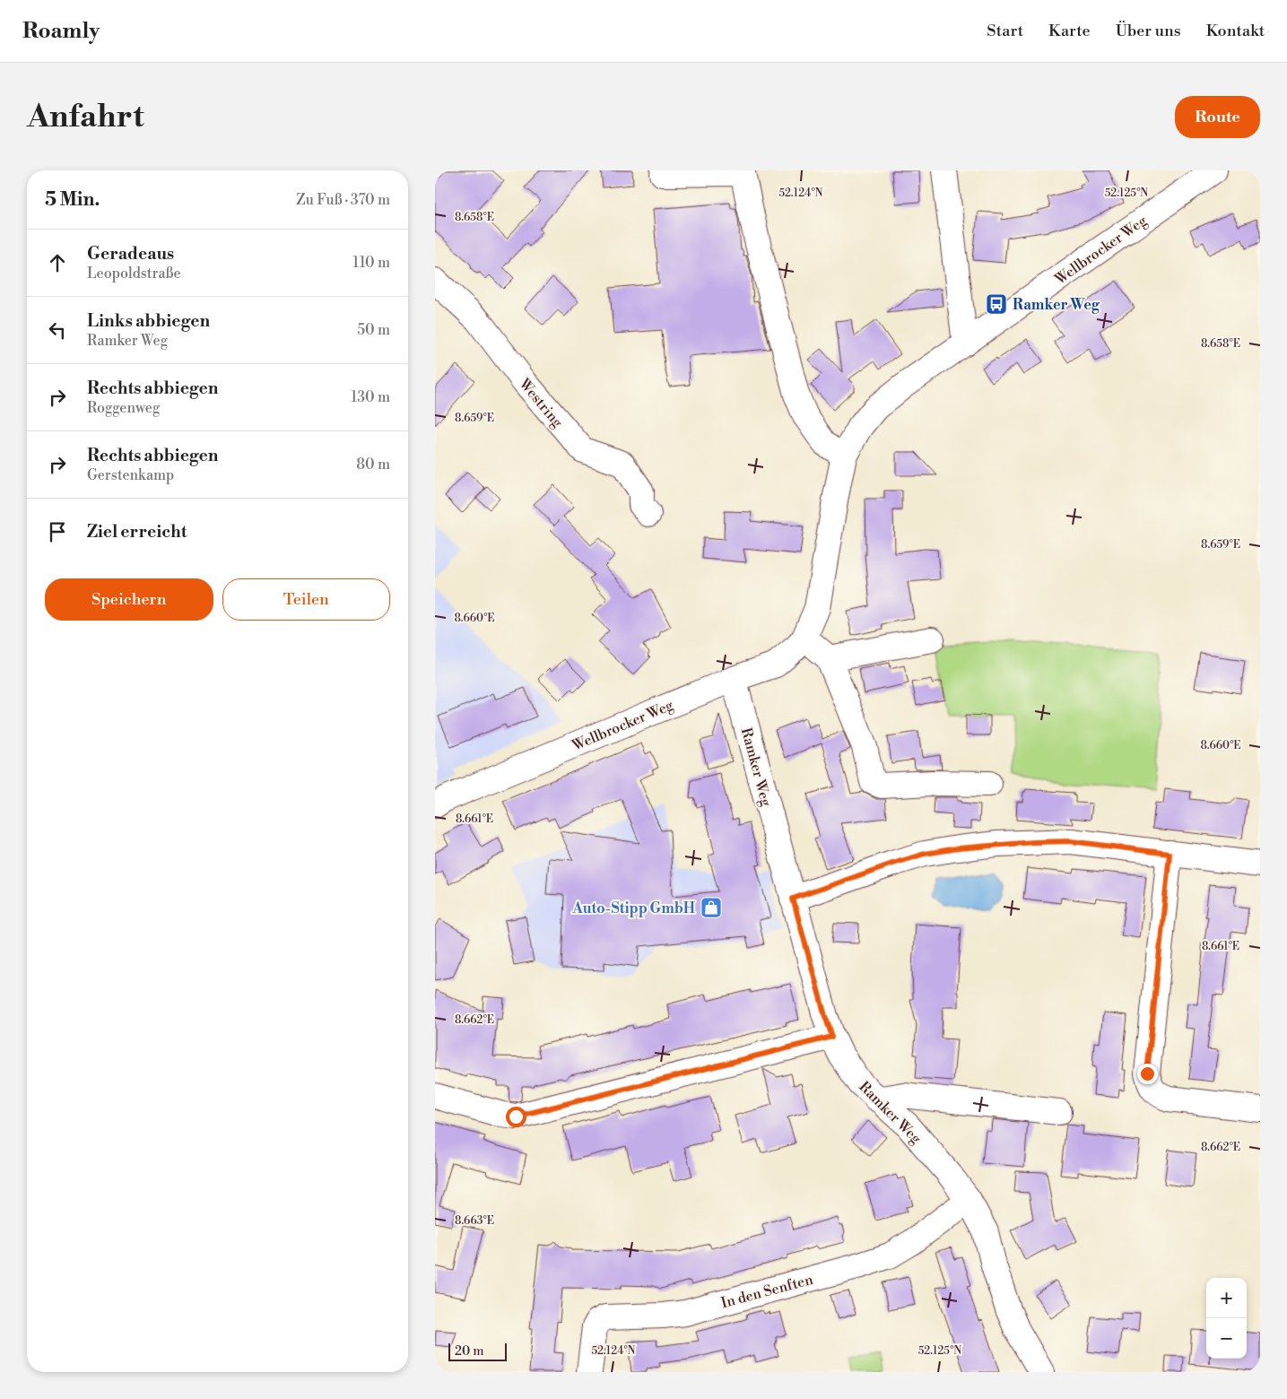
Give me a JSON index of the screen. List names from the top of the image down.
{
  "streets": {
    "street": [
      "Wellbrocker Weg",
      "Westring",
      "Ramker Weg",
      "In den Senften"
    ]
  },
  "crossings": [
    ["Wellbrocker Weg", "Ramker Weg"],
    ["Ramker Weg", "In den Senften"]
  ],
  "places": {
    "bus stop": ["Ramker Weg"],
    "shop": ["Auto-Stipp GmbH"]
  },
  "scale_bar": "20 m",
  "page": {
    "header": "Roamly",
    "nav": [
      "Start",
      "Karte",
      "Über uns",
      "Kontakt"
    ],
    "buttons": [
      "Route",
      ["Speichern", "Teilen"]
    ],
    "title": "Anfahrt",
    "heading": ["5 Min.", "Zu Fuß · 370 m"],
    "list": [
      ["Geradeaus", "Leopoldstraße", "110 m"],
      ["Links abbiegen", "Ramker Weg", "50 m"],
      ["Rechts abbiegen", "Roggenweg", "130 m"],
      ["Rechts abbiegen", "Gerstenkamp", "80 m"],
      "Ziel erreicht"
    ],
    "map_buttons": ["+", "−"],
    "scale": "20 m"
  },
  "coordinates": [
    "52.124°N",
    "52.125°N",
    "8.658°E",
    "8.659°E",
    "8.660°E",
    "8.661°E",
    "8.662°E",
    "8.663°E"
  ]
}
